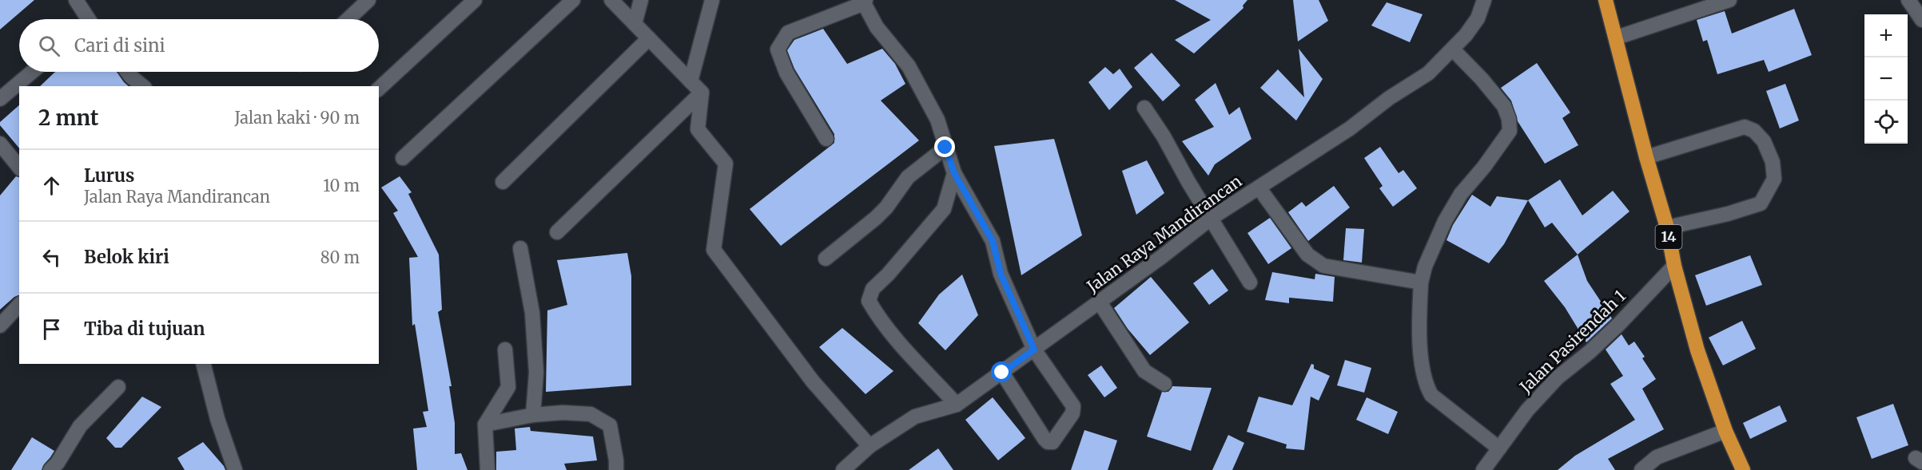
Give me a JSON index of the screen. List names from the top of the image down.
{
  "streets": {
    "highway": ["14"],
    "street": ["Jalan Raya Mandirancan", "Jalan Pasirendah 1"]
  },
  "crossings": [
    ["14", "Jalan Pasirendah 1"]
  ],
  "page": {
    "map_buttons": ["+", "−"],
    "search": "Cari di sini",
    "heading": ["2 mnt", "Jalan kaki · 90 m"],
    "list": [
      ["Lurus", "Jalan Raya Mandirancan", "10 m"],
      ["Belok kiri", "80 m"],
      "Tiba di tujuan"
    ]
  }
}
